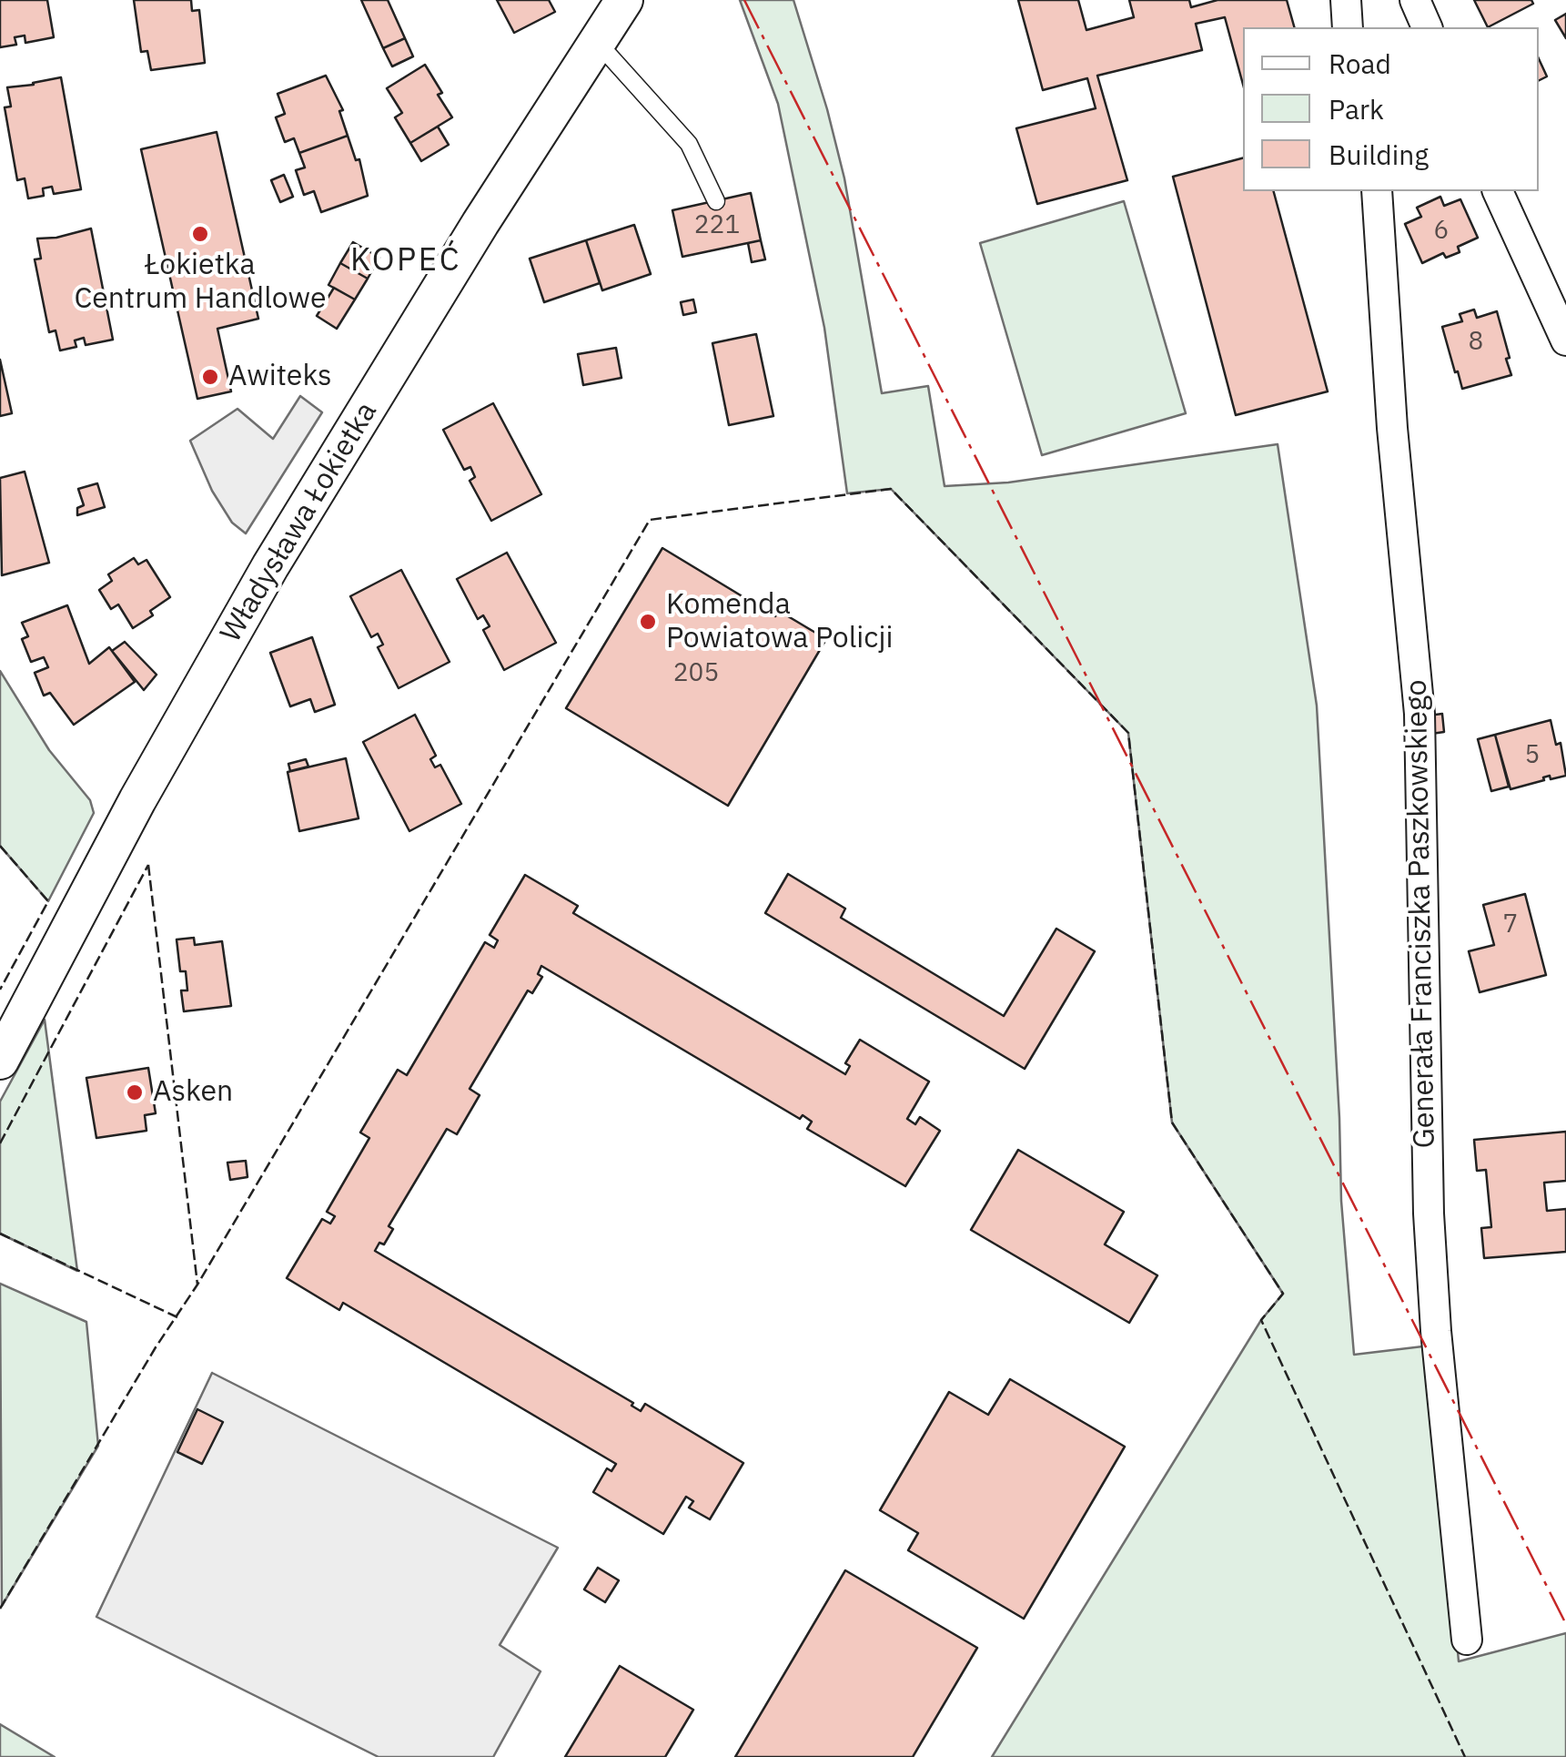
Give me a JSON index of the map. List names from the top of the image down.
{
  "streets": {
    "street": ["Władysława Łokietka", "Generała Franciszka Paszkowskiego"]
  },
  "districts": ["KOPEĆ"],
  "places": [
    "Łokietka Centrum Handlowe",
    "Awiteks",
    "Komenda Powiatowa Policji",
    "Asken"
  ],
  "house_numbers": [
    "221",
    "6",
    "8",
    "205",
    "5",
    "7"
  ],
  "legend": ["Road", "Park", "Building"]
}
